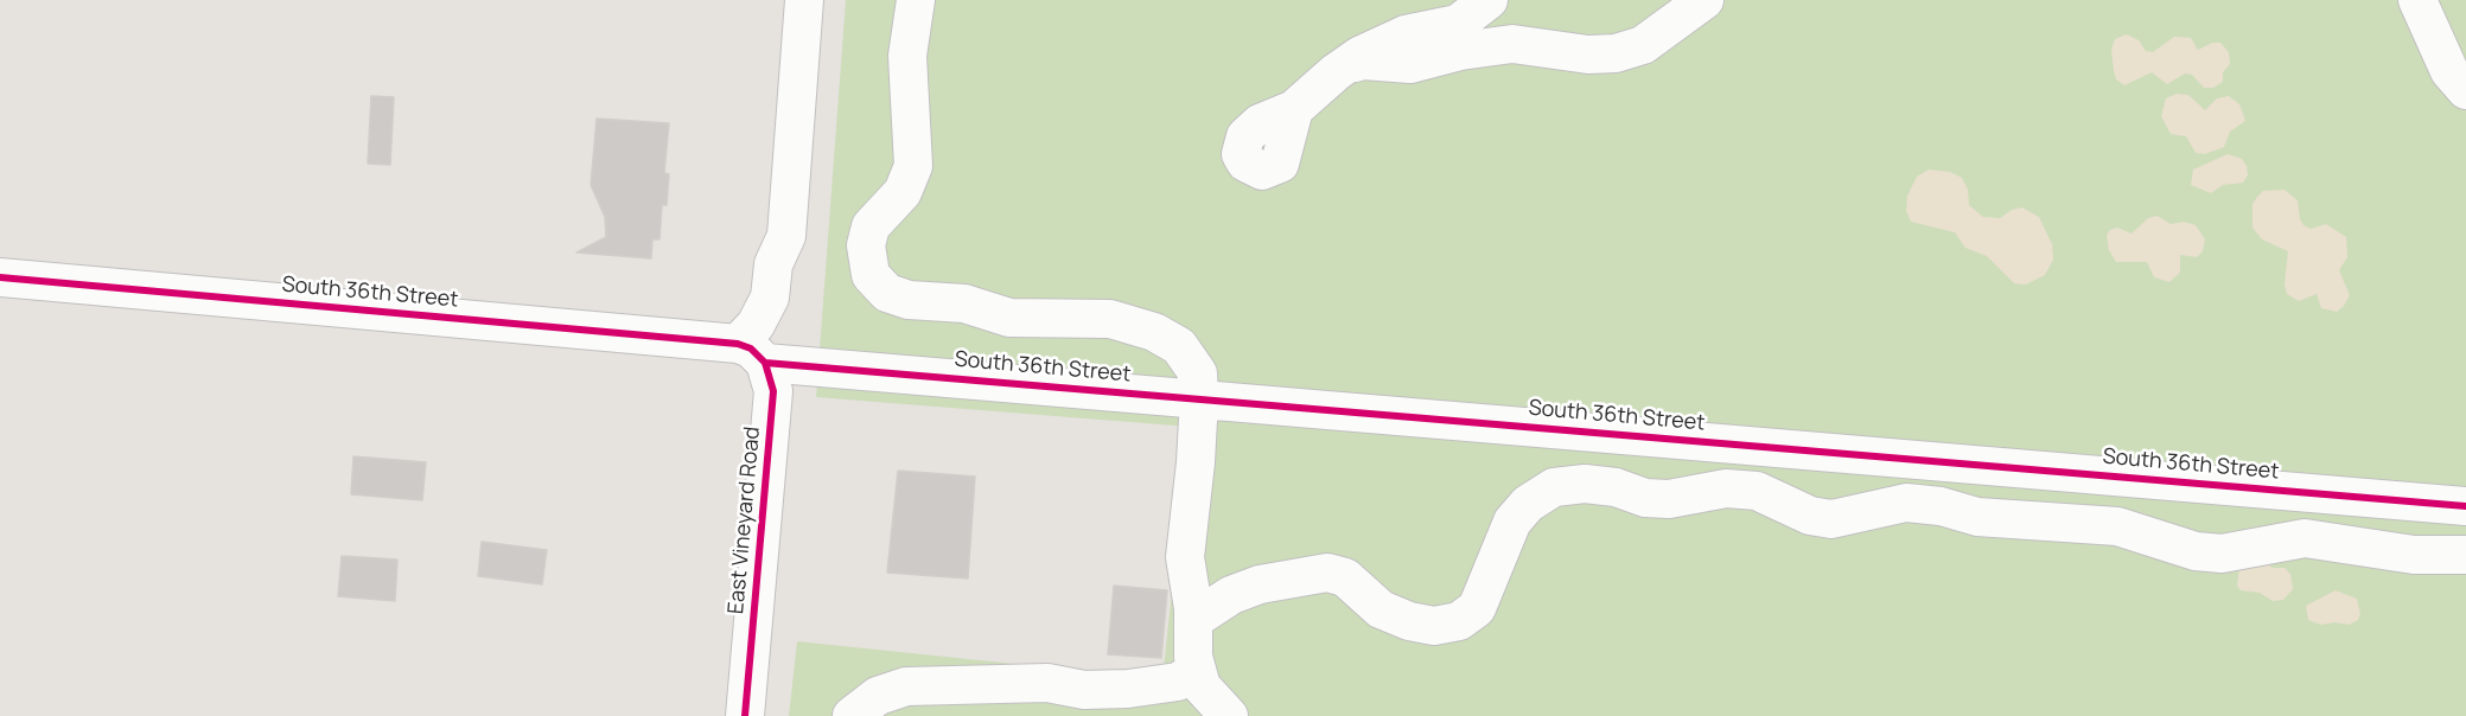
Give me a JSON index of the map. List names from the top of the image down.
{
  "streets": {
    "street": ["South 36th Street", "East Vineyard Road"]
  },
  "crossings": [
    ["South 36th Street", "East Vineyard Road"]
  ]
}
